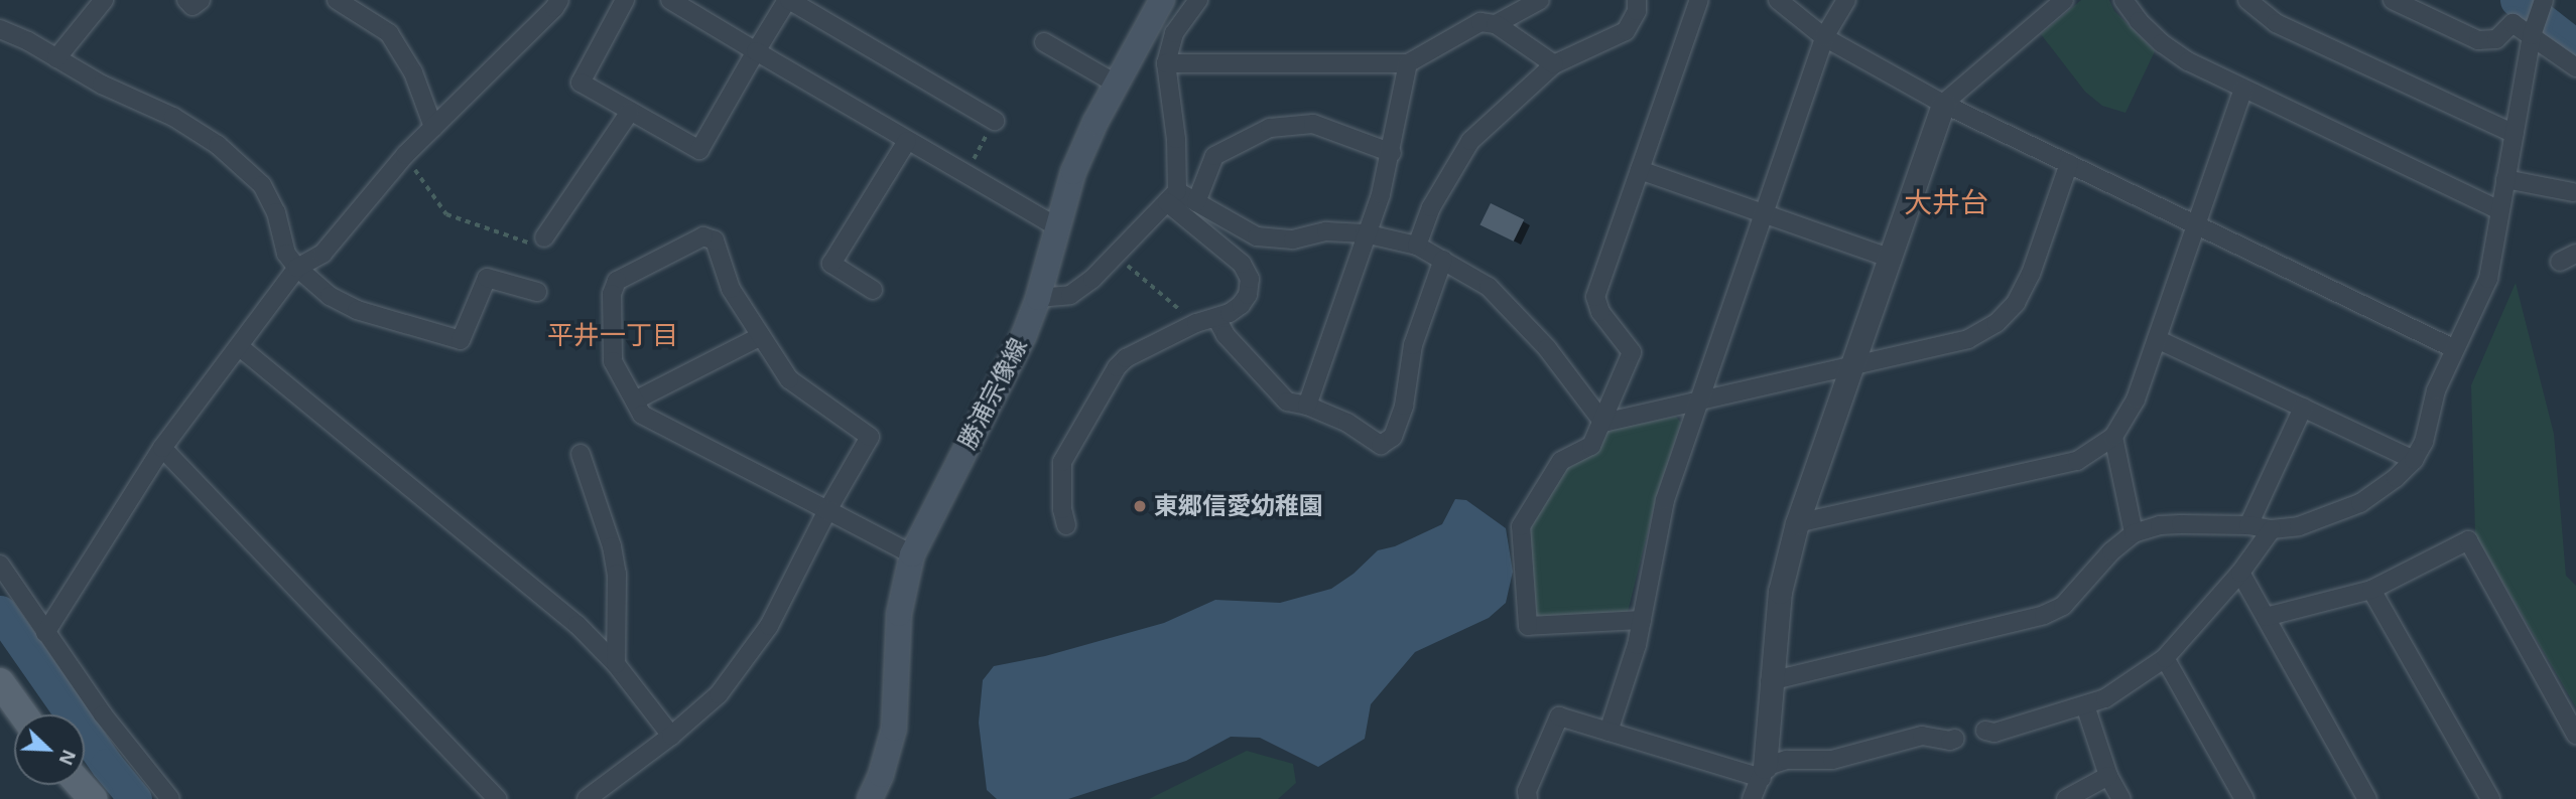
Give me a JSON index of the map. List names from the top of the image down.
{
  "streets": {
    "main road": ["勝浦宗像線"]
  },
  "districts": ["大井台", "平井一丁目"],
  "places": ["東郷信愛幼稚園"],
  "north": "bottom right"
}
